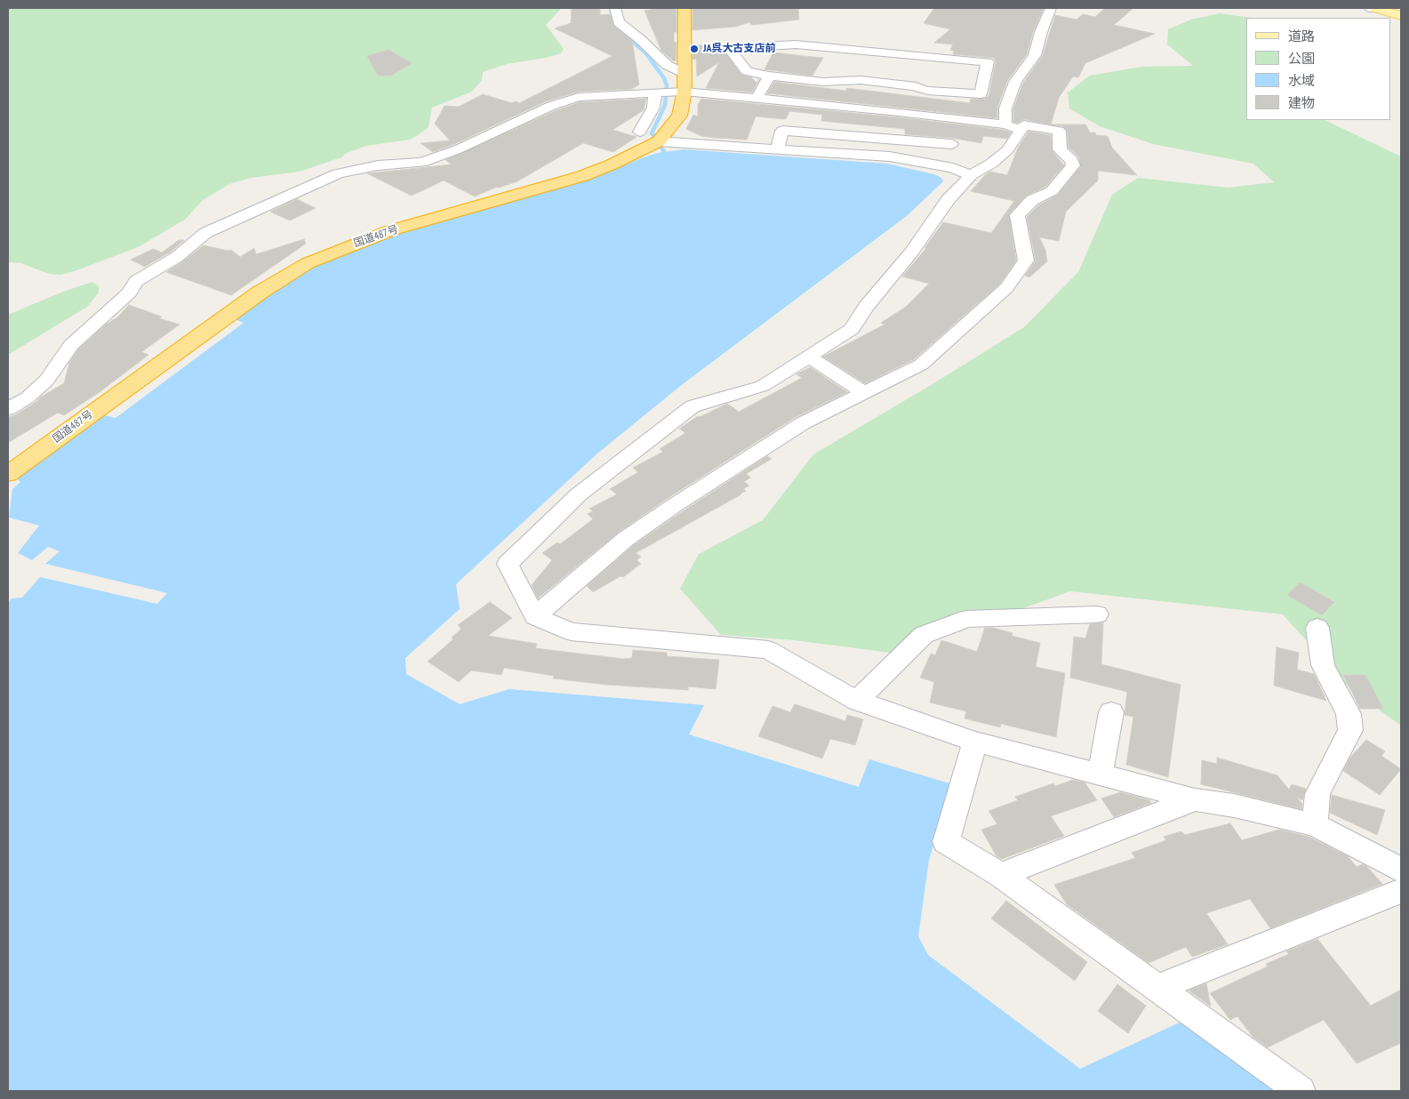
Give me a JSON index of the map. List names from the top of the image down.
{
  "streets": {
    "highway": ["国道487号"]
  },
  "places": ["JA呉大古支店前"],
  "legend": [
    "道路",
    "公園",
    "水域",
    "建物"
  ]
}
